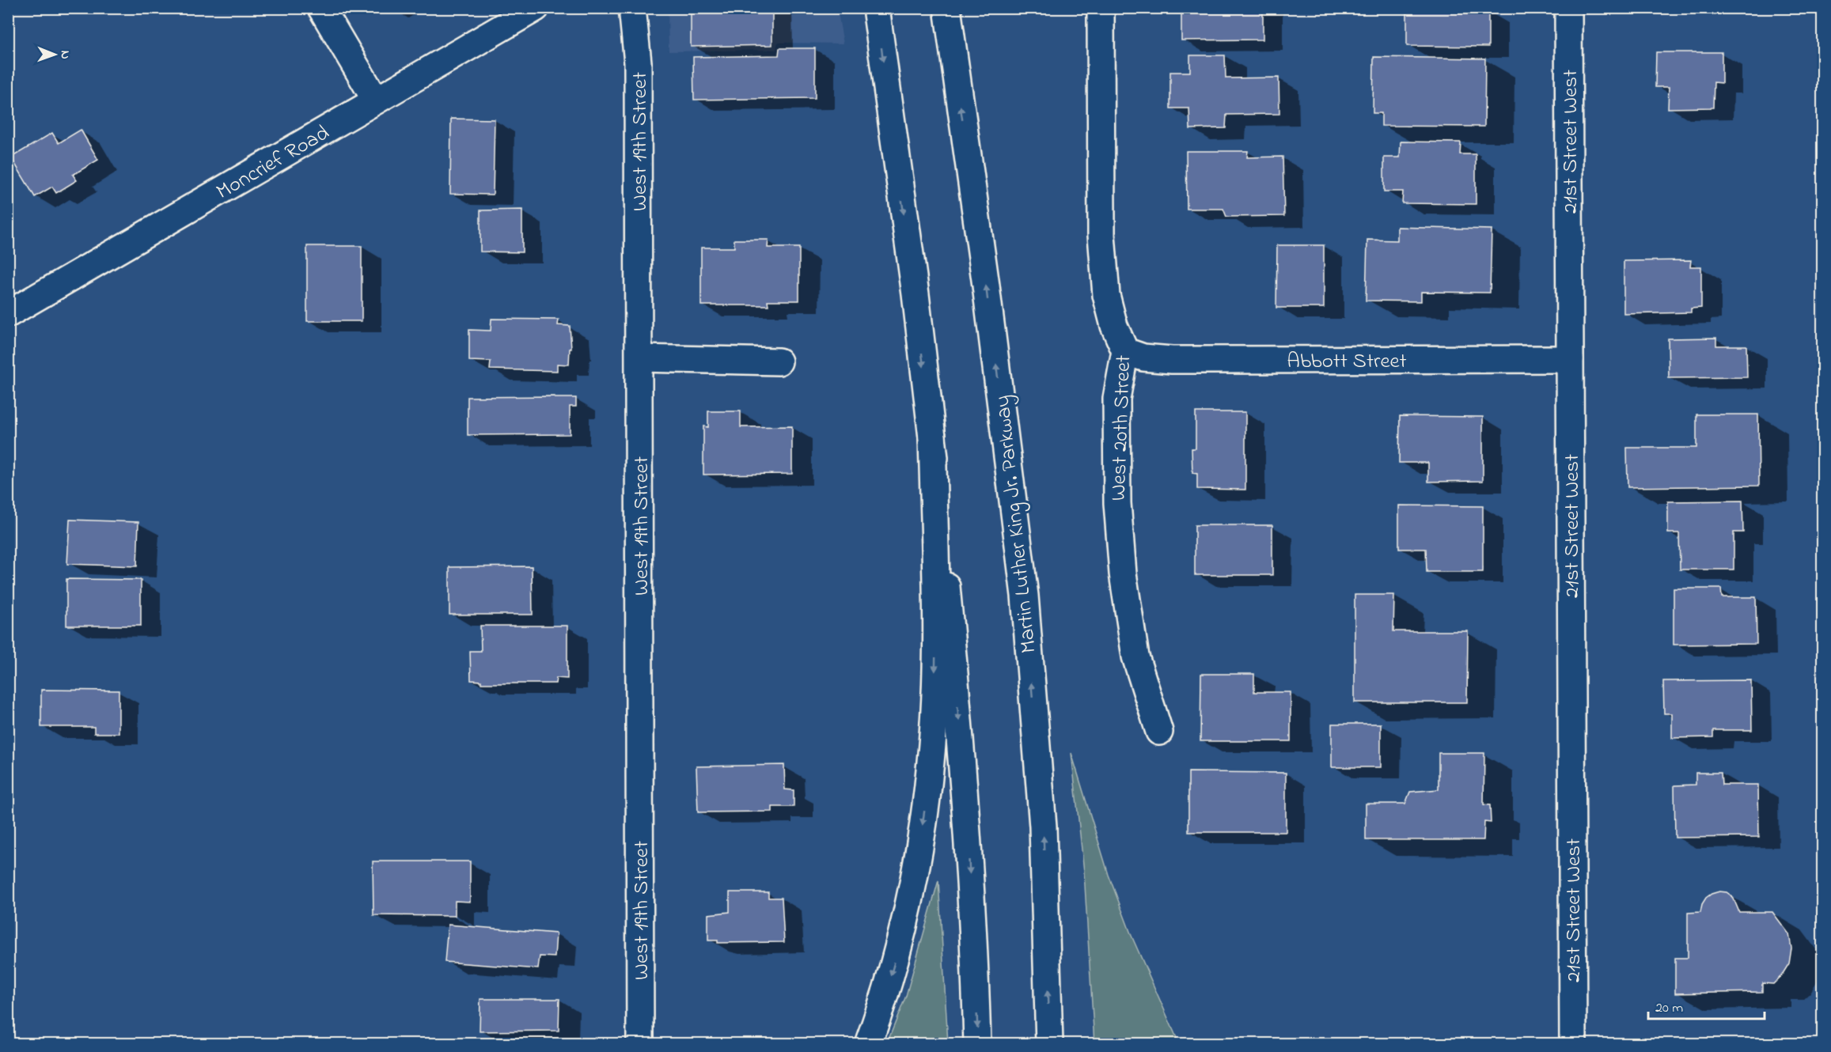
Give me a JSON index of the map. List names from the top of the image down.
{
  "streets": {
    "main road": [
      "West 19th Street",
      "21st Street West",
      "Moncrief Road",
      "Abbott Street",
      "West 20th Street",
      "Martin Luther King Jr. Parkway"
    ]
  },
  "crossings": [
    ["21st Street West", "Abbott Street"],
    ["Abbott Street", "West 20th Street"]
  ],
  "scale_bar": "20 m",
  "north": "right"
}
